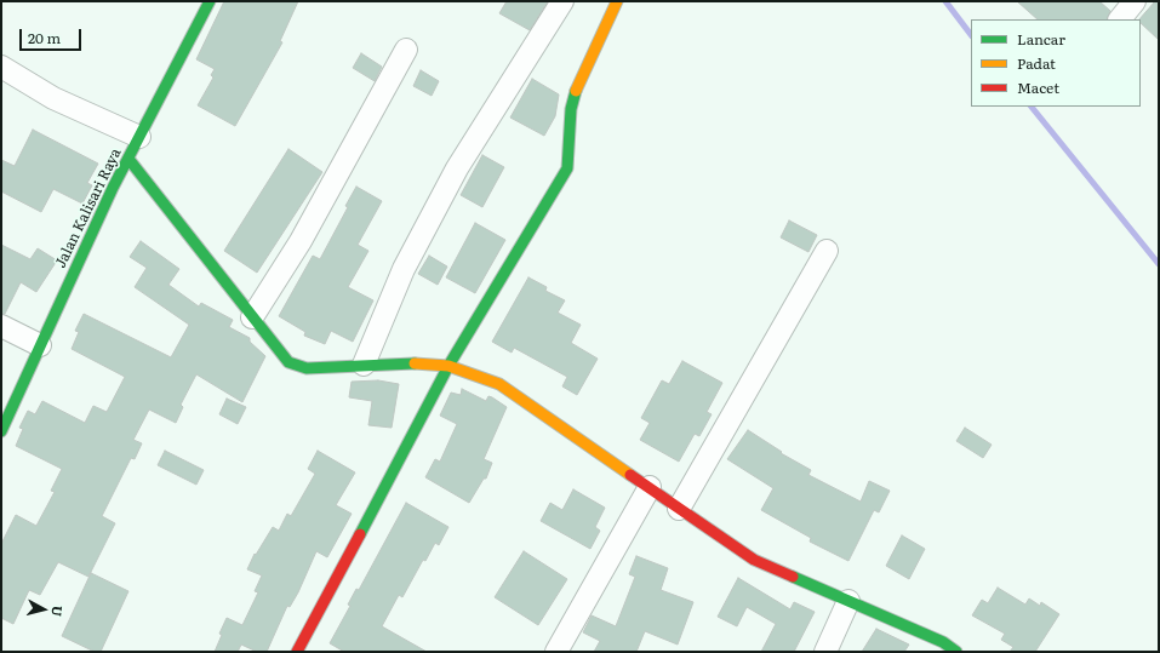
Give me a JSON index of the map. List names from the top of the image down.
{
  "streets": {
    "street": ["Jalan Kalisari Raya"]
  },
  "legend": ["Lancar", "Padat", "Macet"],
  "scale_bar": "20 m",
  "north": "right"
}
